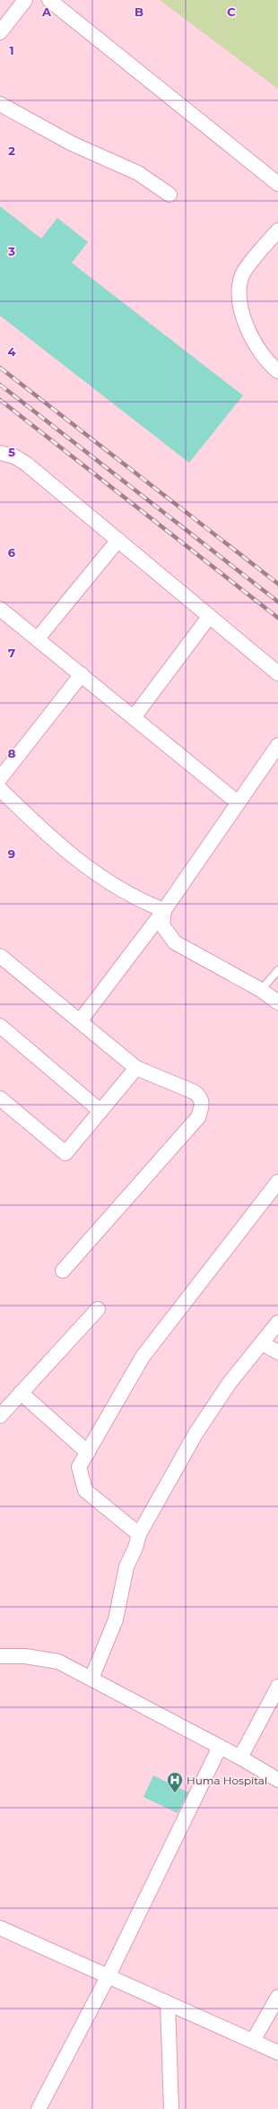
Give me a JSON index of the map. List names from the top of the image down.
{
  "places": {
    "hospital": ["Huma Hospital"]
  },
  "grid": {
    "columns": ["A", "B", "C"],
    "rows": [
      "1",
      "2",
      "3",
      "4",
      "5",
      "6",
      "7",
      "8",
      "9"
    ]
  }
}
